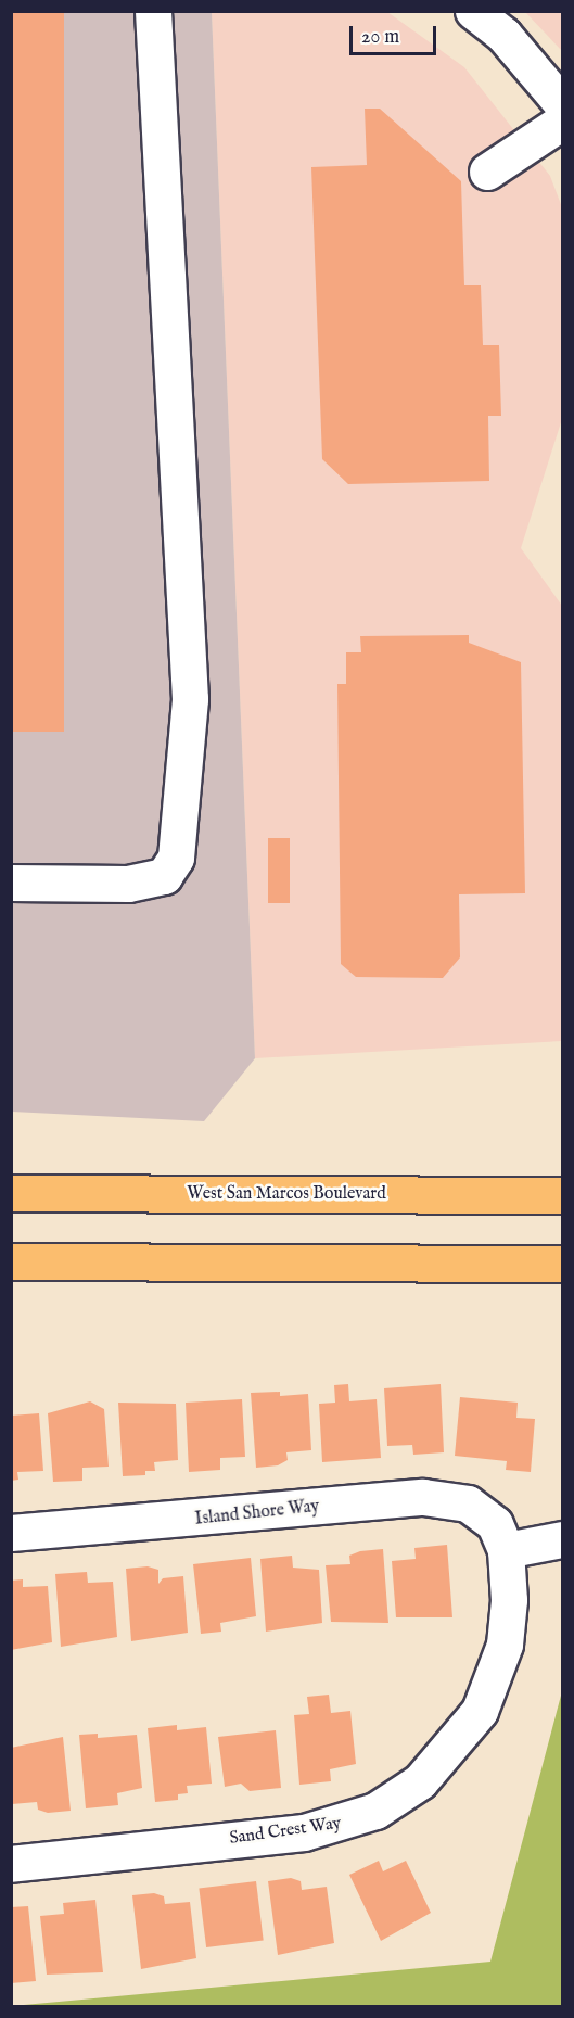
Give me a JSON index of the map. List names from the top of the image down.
{
  "streets": {
    "main road": ["West San Marcos Boulevard"],
    "street": ["Island Shore Way", "Sand Crest Way"]
  },
  "crossings": [
    ["Island Shore Way", "Sand Crest Way"]
  ],
  "scale_bar": "20 m"
}
